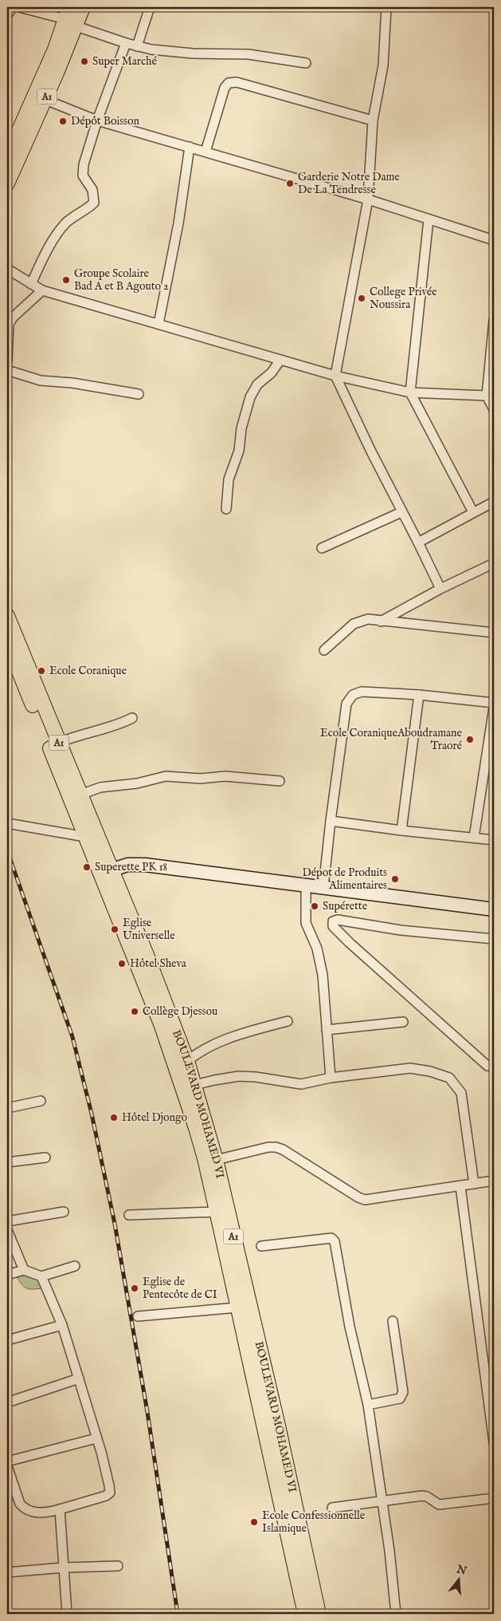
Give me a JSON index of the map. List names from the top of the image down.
{
  "streets": {
    "main road": ["A1", "BOULEVARD MOHAMED VI"]
  },
  "places": [
    "Super Marché",
    "Dépôt Boisson",
    "Garderie Notre Dame De La Tendresse",
    "Groupe Scolaire Bad A et B Agouto 2",
    "College Privée Noussira",
    "Ecole Coranique",
    "Ecole CoraniqueAboudramane Traoré",
    "Superette PK 18",
    "Dépot de Produits Alimentaires",
    "Supérette",
    "Eglise Universelle",
    "Hôtel Sheva",
    "Collège Djessou",
    "Hôtel Djongo",
    "Eglise de Pentecôte de CI",
    "Ecole Confessionnelle Islamique"
  ],
  "north": "top"
}
